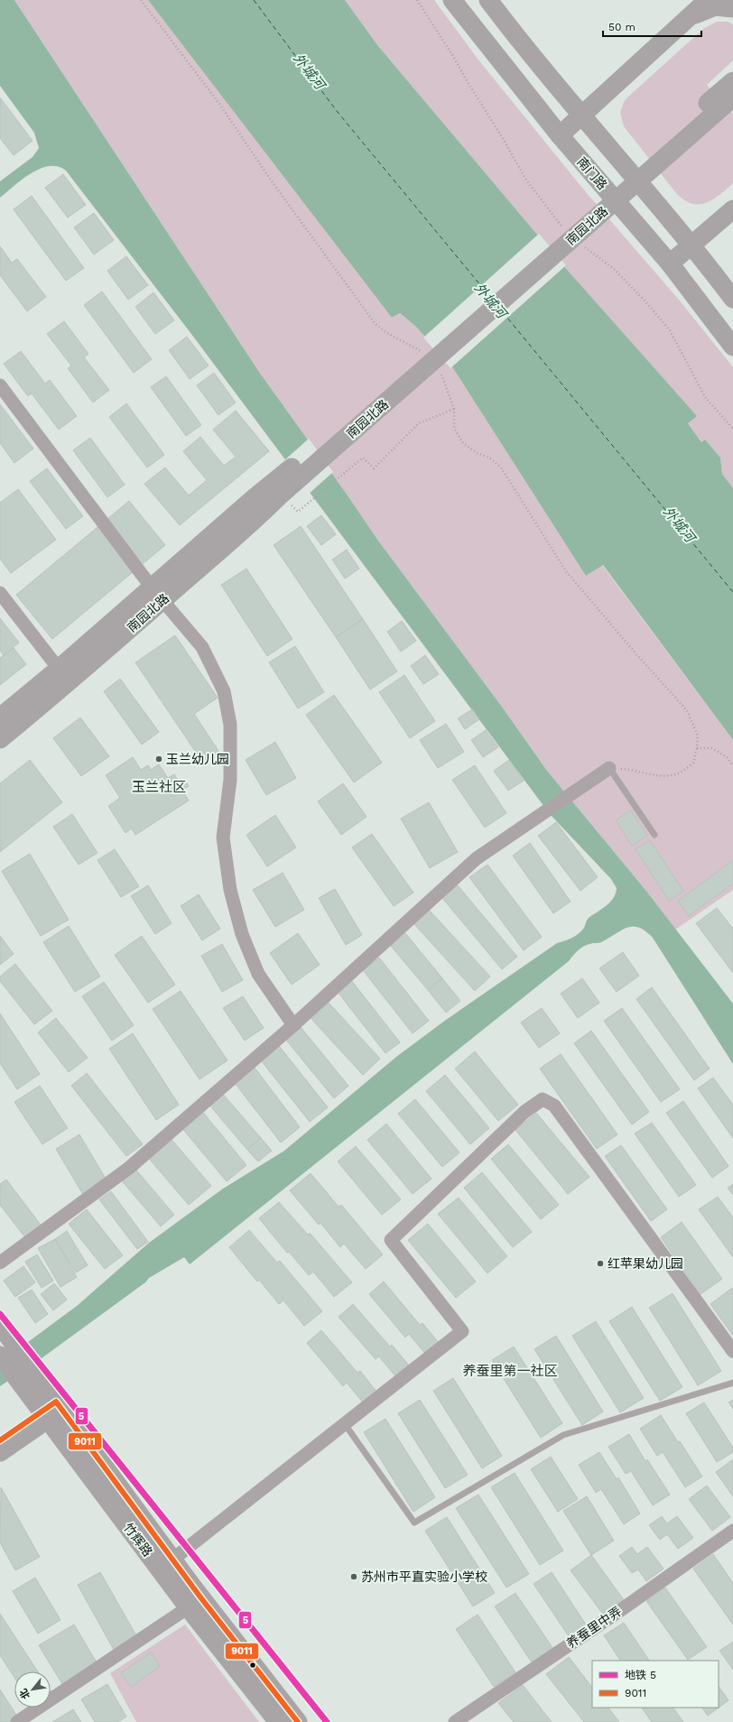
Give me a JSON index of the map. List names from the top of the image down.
{
  "streets": {
    "main road": ["南门路", "南园北路", "竹辉路"],
    "street": ["养蚕里中弄"]
  },
  "districts": ["玉兰社区", "养蚕里第一社区"],
  "water": ["外城河"],
  "places": ["玉兰幼儿园", "红苹果幼儿园", "苏州市平直实验小学校"],
  "lines": ["metro line 5", "transit line 9011"],
  "legend": ["地铁 5", "9011"],
  "scale_bar": "50 m",
  "north": "bottom left"
}
